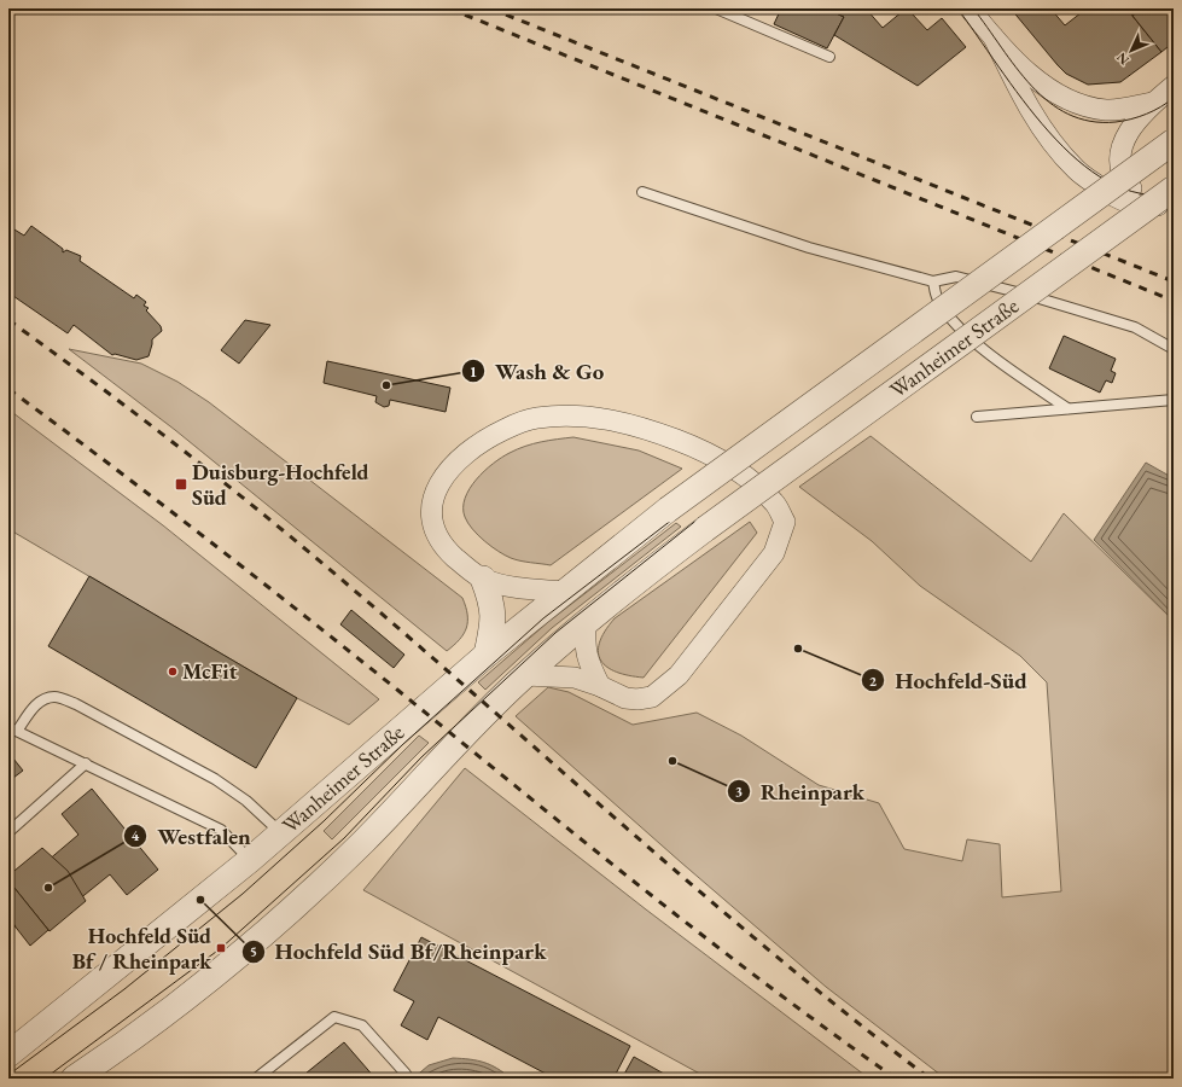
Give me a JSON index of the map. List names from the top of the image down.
{
  "streets": {
    "street": ["Wanheimer Straße"]
  },
  "places": {
    "other": [
      "Wash & Go",
      "Hochfeld-Süd",
      "McFit",
      "Rheinpark",
      "Westfalen",
      "Hochfeld Süd Bf/Rheinpark"
    ],
    "transit": ["Duisburg-Hochfeld Süd", "Hochfeld Süd Bf / Rheinpark"]
  },
  "north": "bottom left"
}
